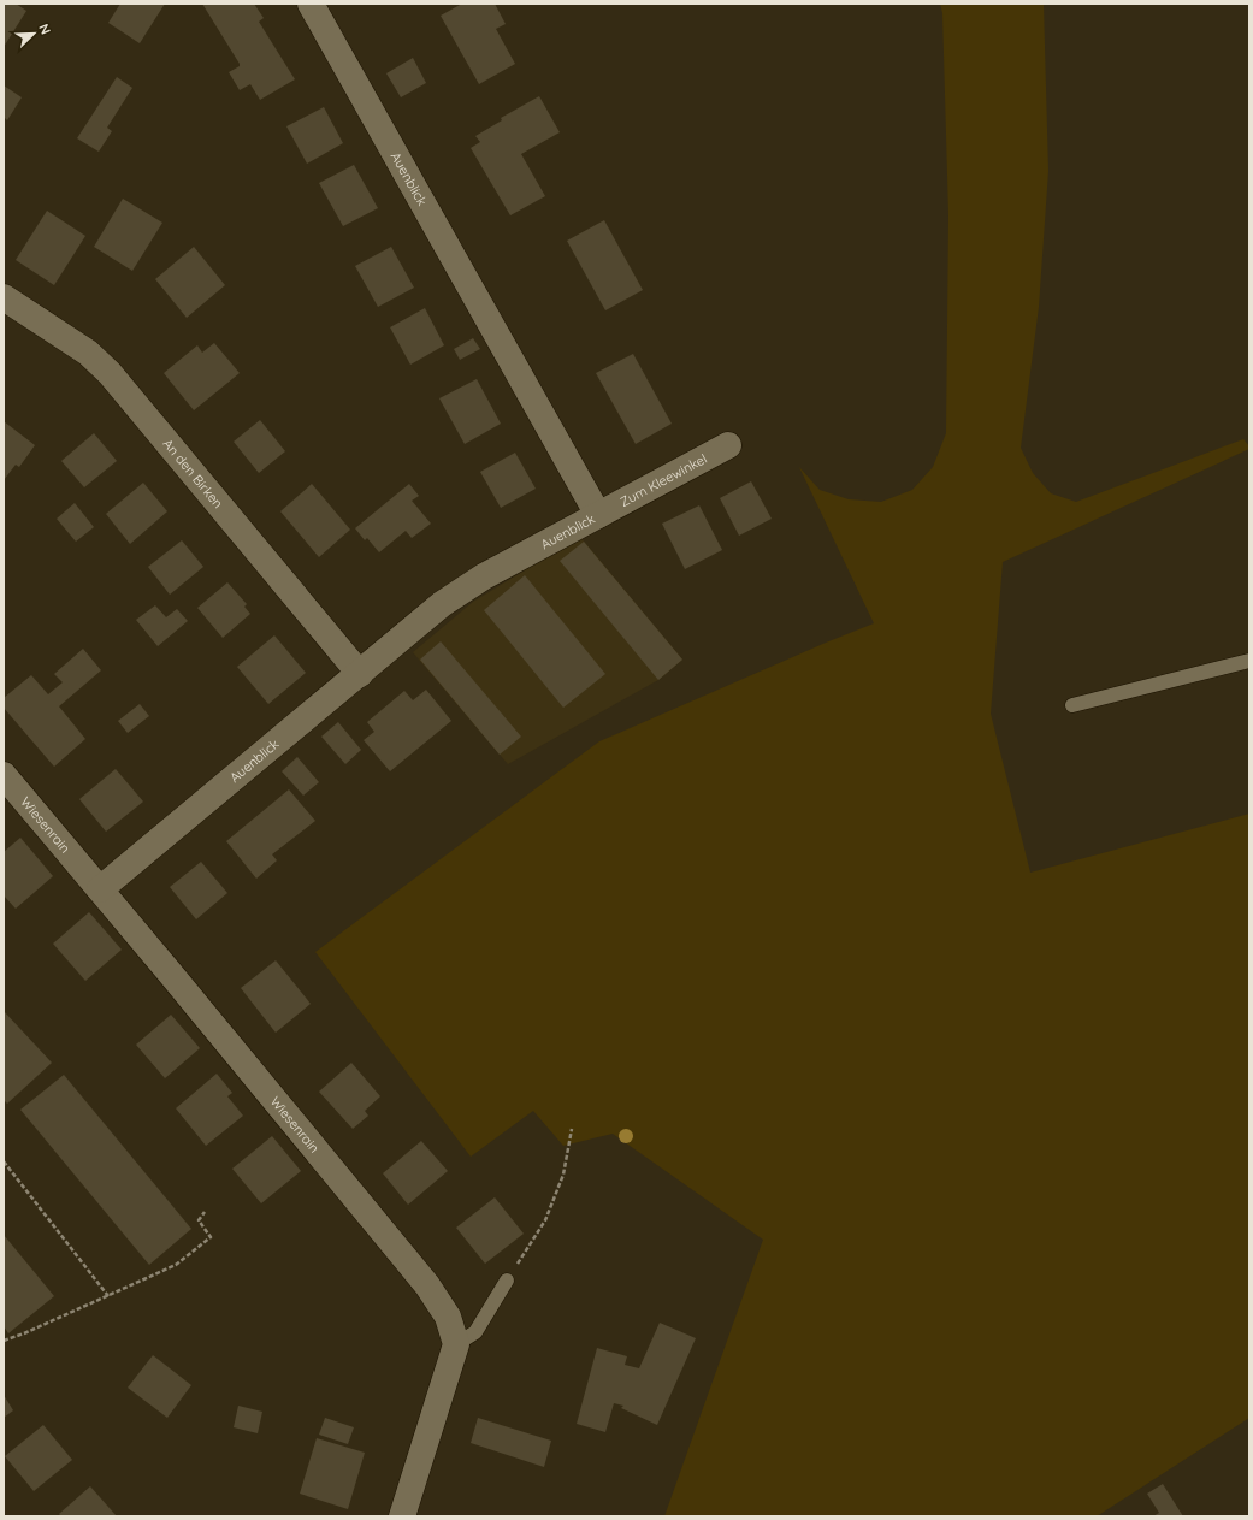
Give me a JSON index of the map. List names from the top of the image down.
{
  "streets": {
    "street": [
      "Auenblick",
      "An den Birken",
      "Zum Kleewinkel",
      "Wiesenrain"
    ]
  },
  "crossings": [
    ["Auenblick", "An den Birken"],
    ["Auenblick", "Zum Kleewinkel"],
    ["Auenblick", "Wiesenrain"]
  ],
  "north": "top right"
}
